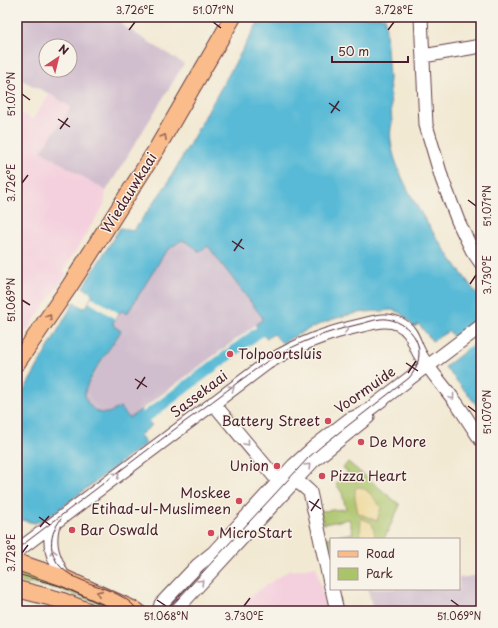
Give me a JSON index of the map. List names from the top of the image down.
{
  "streets": {
    "main road": ["Wiedauwkaai"],
    "street": ["Voormuide", "Sassekaai"]
  },
  "crossings": [
    ["Voormuide", "Sassekaai"]
  ],
  "one_way": ["Wiedauwkaai"],
  "places": [
    "Tolpoortsluis",
    "Battery Street",
    "De More",
    "Union",
    "Pizza Heart",
    "Moskee Etihad-ul-Muslimeen",
    "Bar Oswald",
    "MicroStart"
  ],
  "legend": ["Road", "Park"],
  "scale_bar": "50 m",
  "north": "top right",
  "coordinates": [
    "3.726°E",
    "51.071°N",
    "3.728°E",
    "51.070°N",
    "3.730°E",
    "51.069°N",
    "51.068°N"
  ]
}
